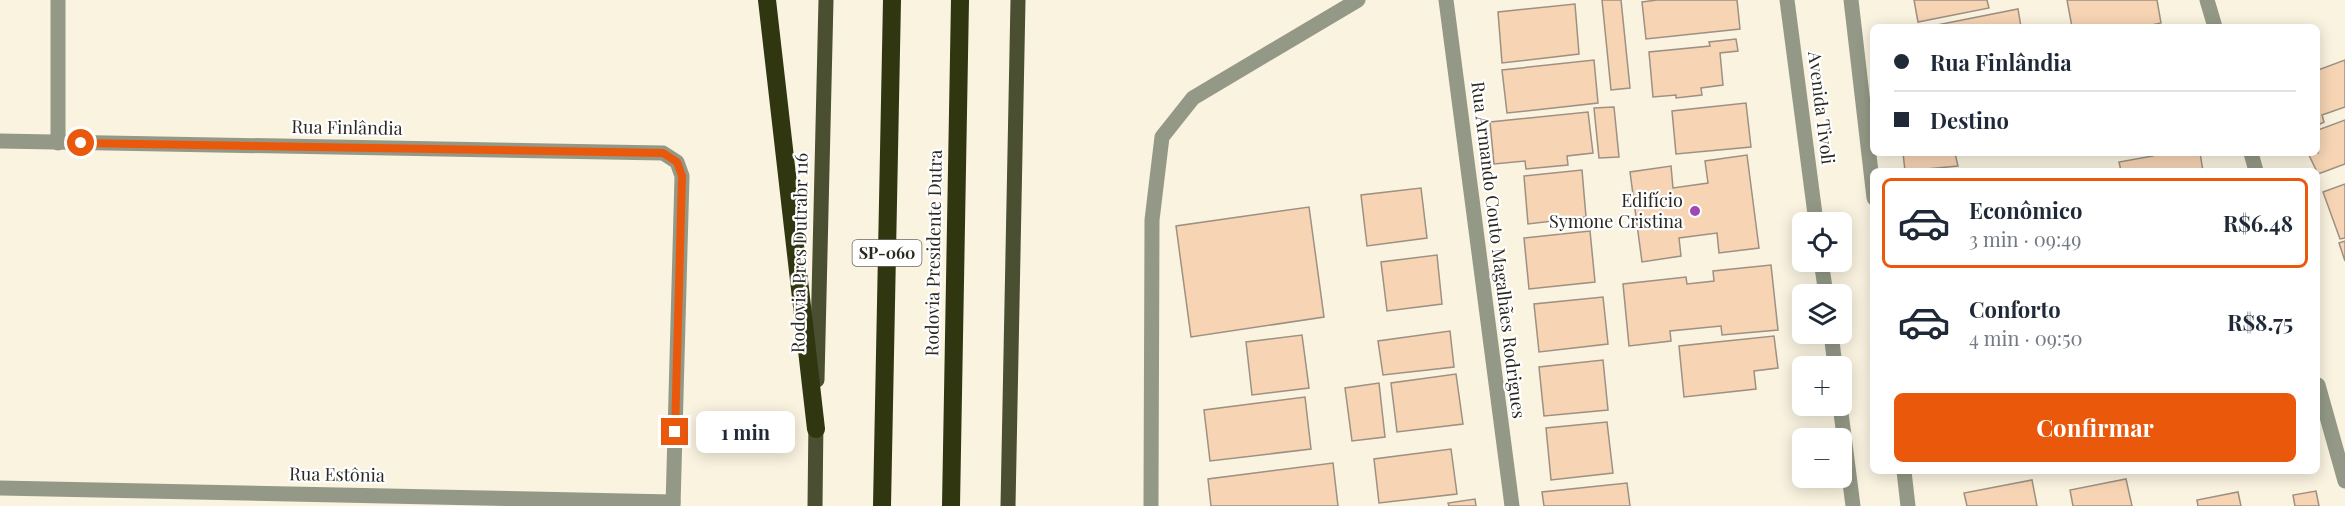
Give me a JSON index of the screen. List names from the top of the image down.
{
  "streets": {
    "highway": ["SP-060", "Rodovia Presidente Dutra"],
    "main road": ["Rodovia Pres Dutrabr 116"],
    "street": [
      "Avenida Tivoli",
      "Rua Finlândia",
      "Rua Armando Couto Magalhães Rodrigues",
      "Rua Estônia"
    ]
  },
  "crossings": [
    ["Rua Finlândia", "Rua Estônia"]
  ],
  "places": ["Edifício Symone Cristina"],
  "page": {
    "banner": ["Rua Finlândia", "Destino"],
    "list": [
      {
        "name": "Econômico",
        "note": "3 min · 09:49",
        "value": "R$6.48"
      },
      {
        "name": "Conforto",
        "note": "4 min · 09:50",
        "value": "R$8.75"
      }
    ],
    "map_buttons": ["+", "−"],
    "buttons": "Confirmar",
    "bubble": "1 min"
  }
}
